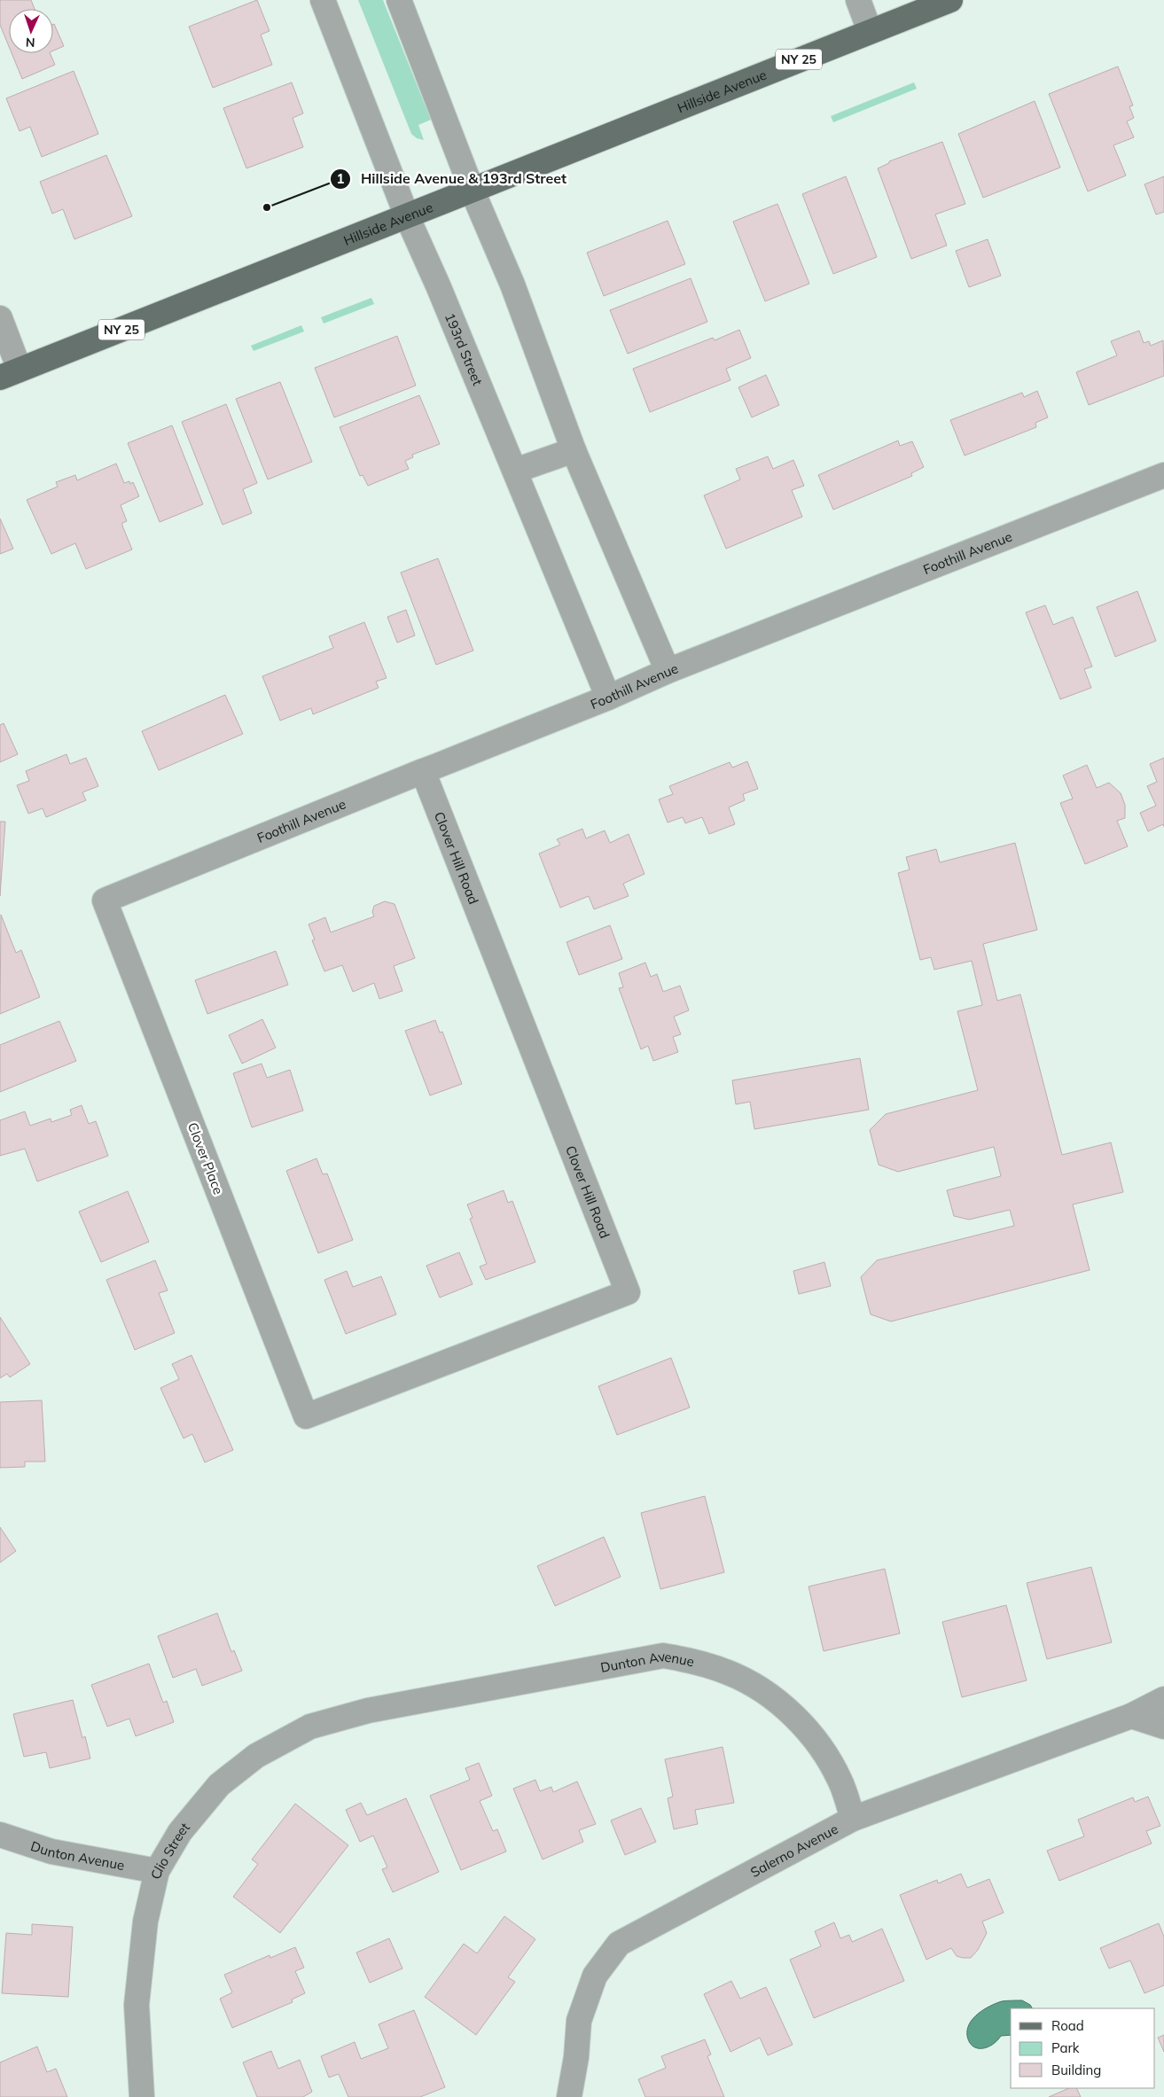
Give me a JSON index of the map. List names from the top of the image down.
{
  "streets": {
    "main road": ["NY 25", "Hillside Avenue"],
    "street": [
      "193rd Street",
      "Foothill Avenue",
      "Clover Hill Road",
      "Clover Place",
      "Dunton Avenue",
      "Salerno Avenue",
      "Clio Street"
    ]
  },
  "crossings": [
    ["Hillside Avenue", "193rd Street"],
    ["193rd Street", "Foothill Avenue"],
    ["Foothill Avenue", "Clover Hill Road"],
    ["Foothill Avenue", "Clover Place"],
    ["Clover Hill Road", "Clover Place"],
    ["Dunton Avenue", "Salerno Avenue"],
    ["Dunton Avenue", "Clio Street"]
  ],
  "places": ["Hillside Avenue & 193rd Street"],
  "legend": ["Road", "Park", "Building"],
  "north": "bottom"
}
